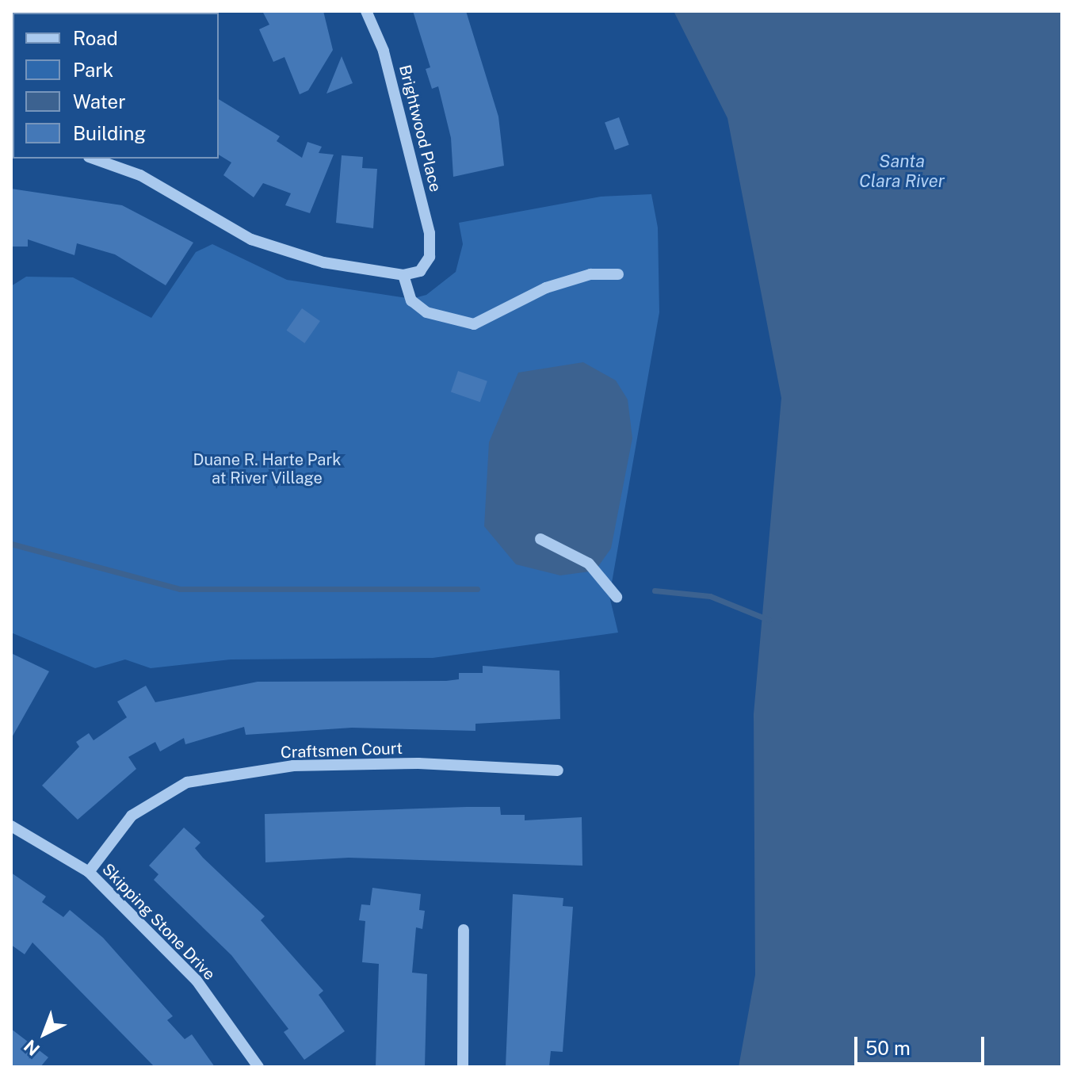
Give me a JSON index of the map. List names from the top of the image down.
{
  "streets": {
    "street": ["Brightwood Place", "Craftsmen Court", "Skipping Stone Drive"]
  },
  "crossings": [
    ["Craftsmen Court", "Skipping Stone Drive"]
  ],
  "water": ["Santa Clara River"],
  "parks": ["Duane R. Harte Park at River Village"],
  "legend": [
    "Road",
    "Park",
    "Water",
    "Building"
  ],
  "scale_bar": "50 m",
  "north": "bottom left"
}
